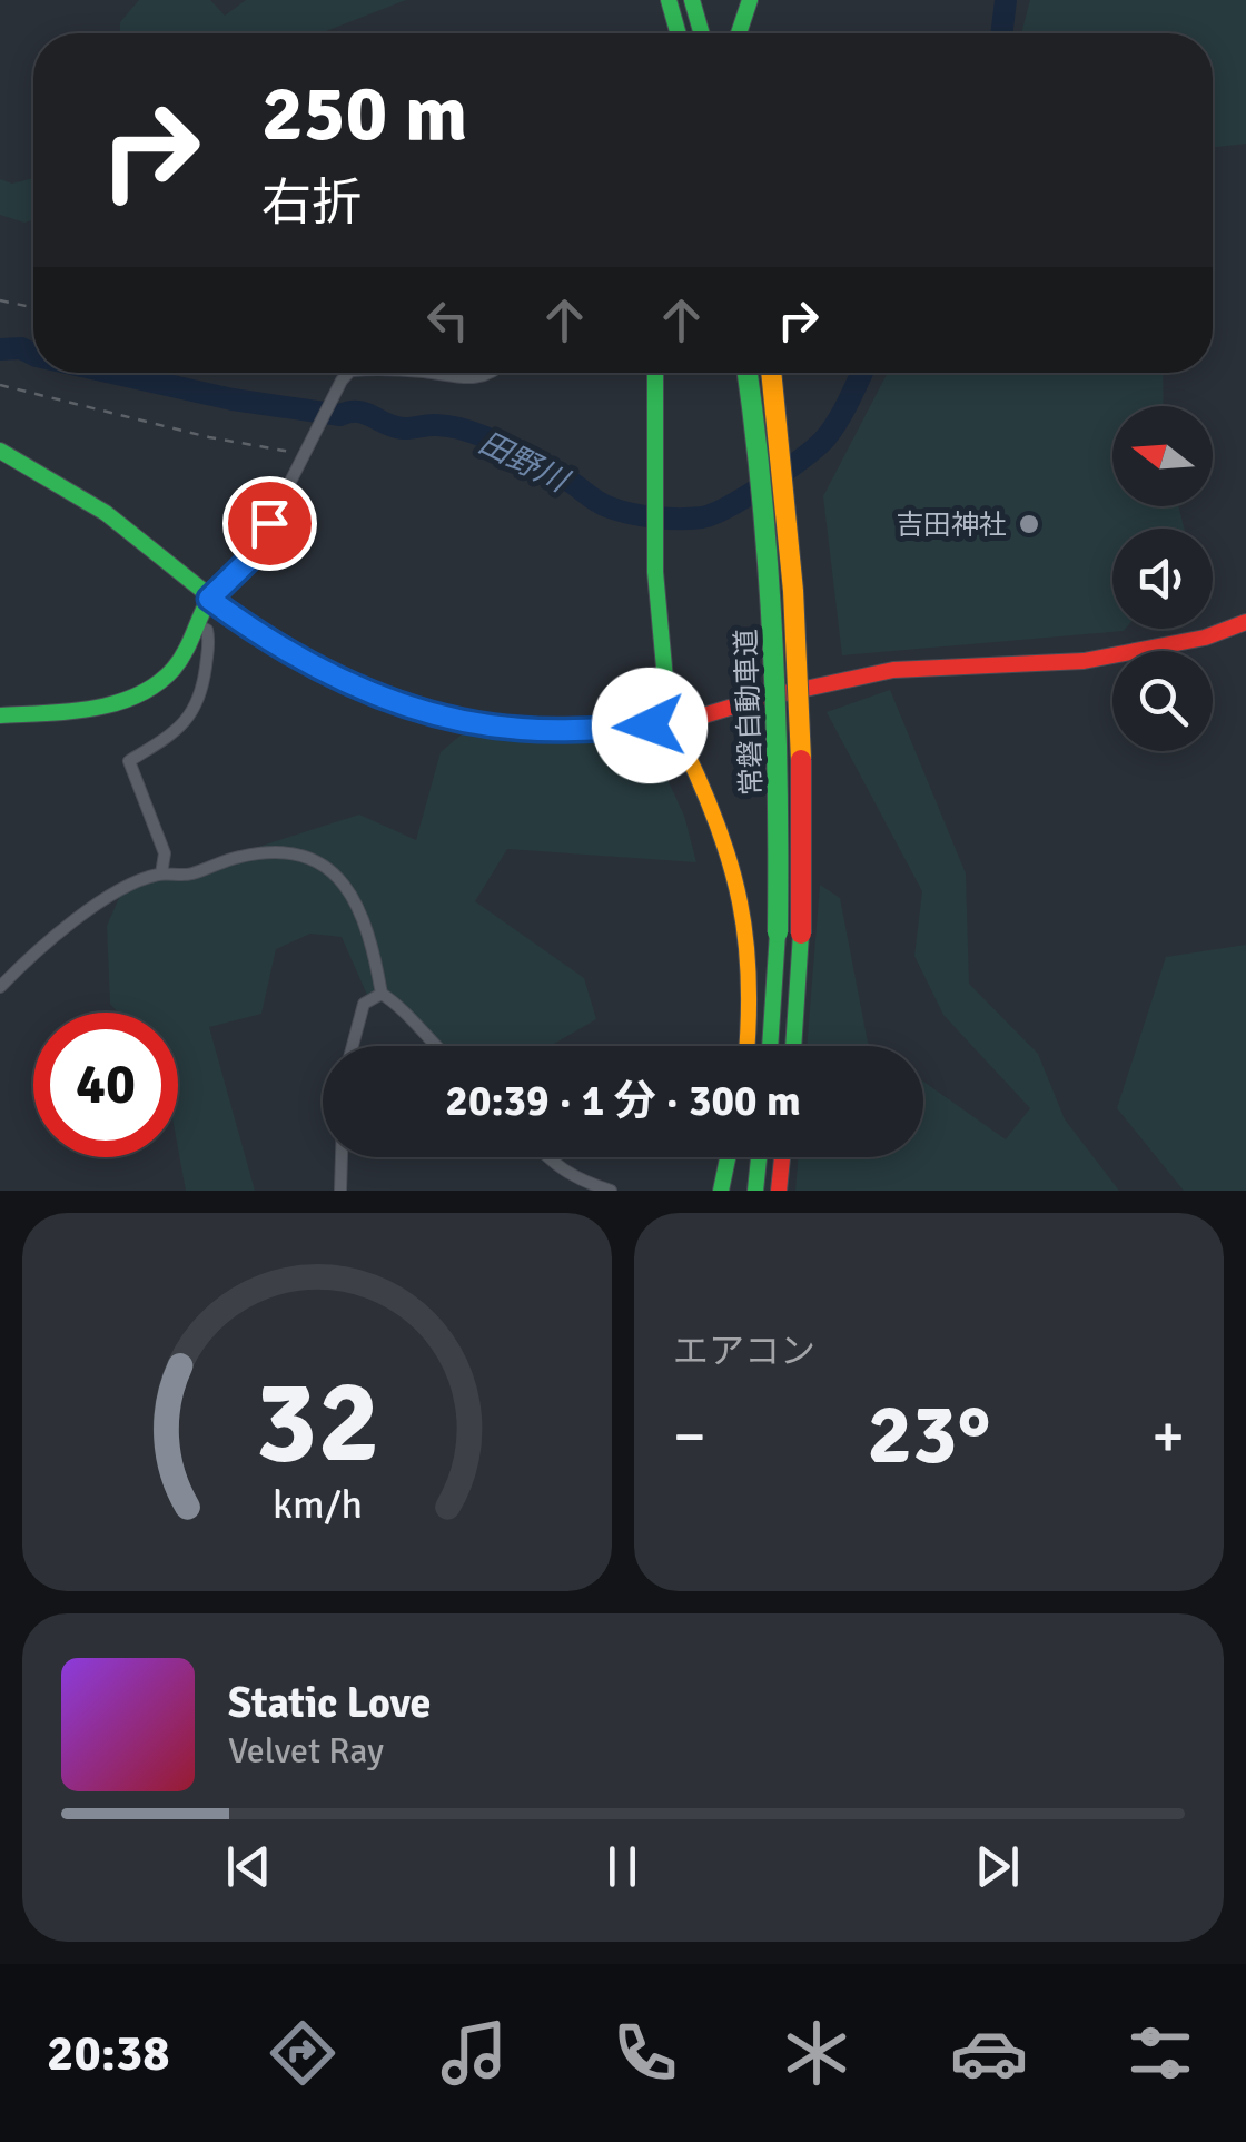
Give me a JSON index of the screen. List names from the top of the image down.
{
  "streets": {
    "main road": ["常磐自動車道"]
  },
  "water": ["田野川"],
  "places": ["吉田神社"],
  "north": "left",
  "page": {
    "turn": ["250 m", "右折"],
    "limit": "40",
    "trip": "20:39 · 1 分 · 300 m",
    "tile": "エアコン",
    "heat": ["−", "23°", "+"],
    "song": ["Static Love", "Velvet Ray"],
    "tabs": "20:38",
    "gauge": ["32", "km/h"]
  }
}
